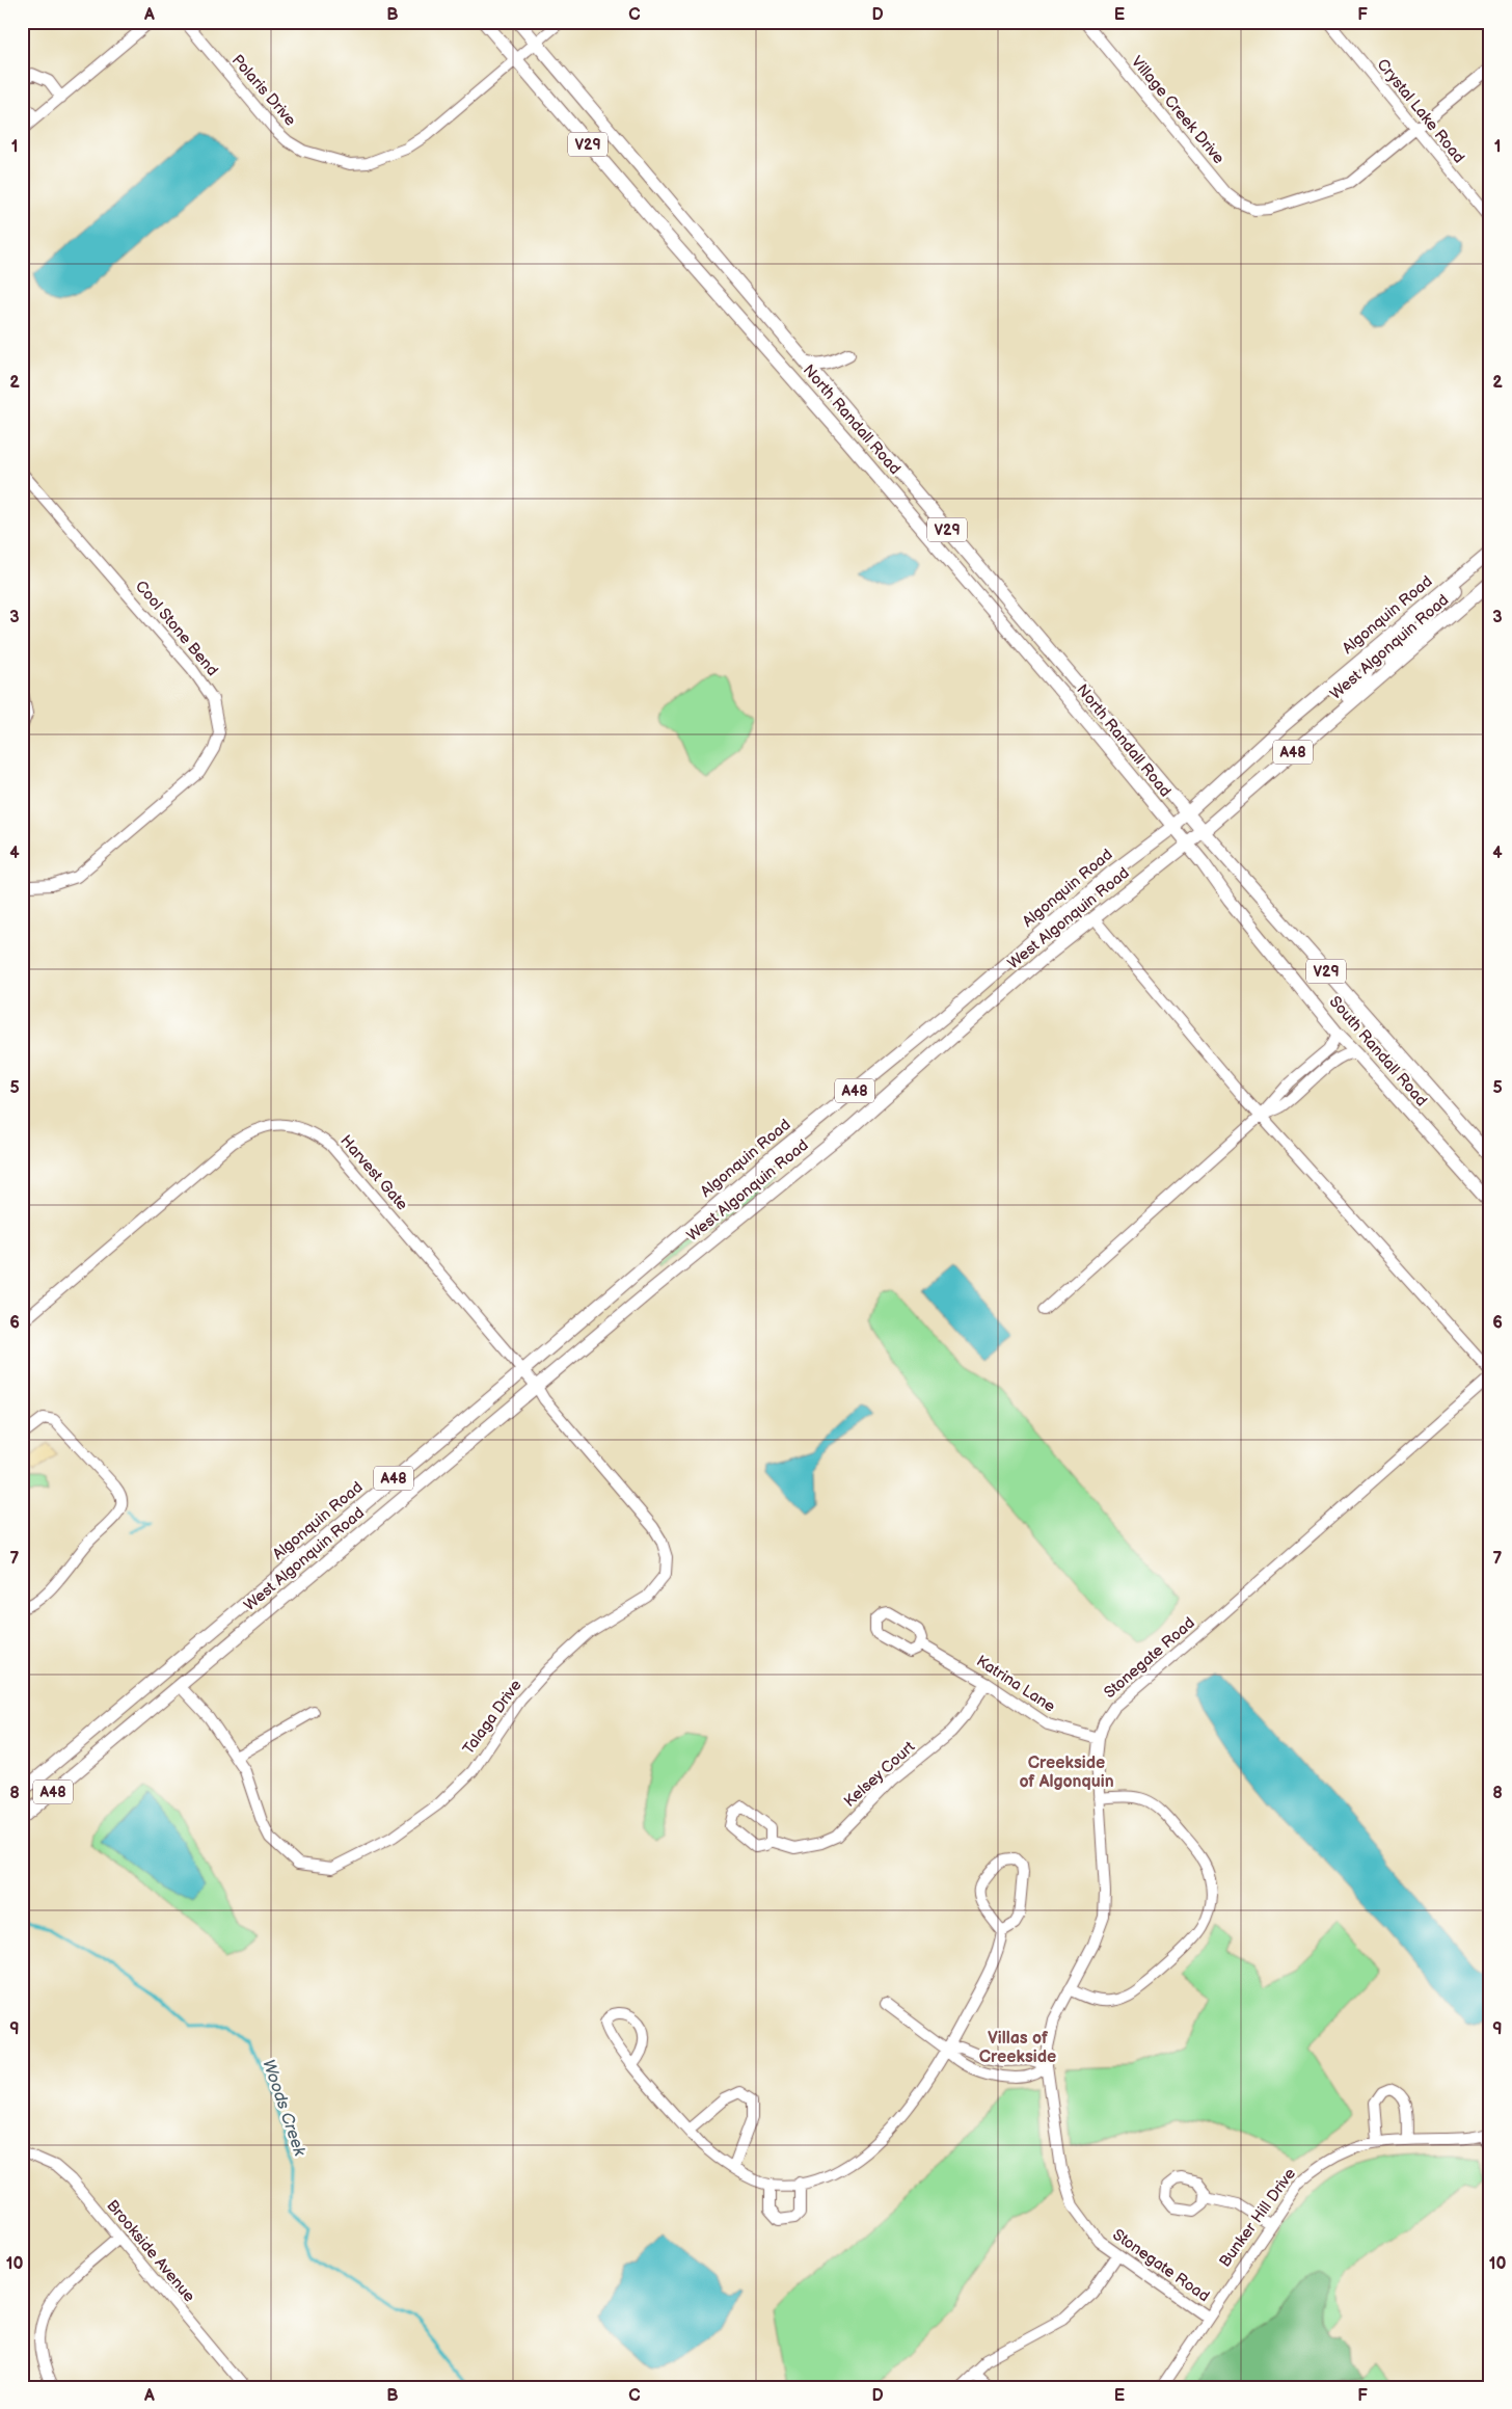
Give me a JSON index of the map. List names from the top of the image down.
{
  "streets": {
    "main road": [
      "V29",
      "North Randall Road",
      "Algonquin Road",
      "West Algonquin Road",
      "A48",
      "South Randall Road"
    ],
    "street": [
      "Polaris Drive",
      "Village Creek Drive",
      "Crystal Lake Road",
      "Cool Stone Bend",
      "Harvest Gate",
      "Stonegate Road",
      "Katrina Lane",
      "Talaga Drive",
      "Kelsey Court",
      "Bunker Hill Drive",
      "Brookside Avenue"
    ]
  },
  "crossings": [
    ["Polaris Drive", "North Randall Road"],
    ["Village Creek Drive", "Crystal Lake Road"],
    ["North Randall Road", "Algonquin Road"],
    ["North Randall Road", "West Algonquin Road"],
    ["North Randall Road", "South Randall Road"],
    ["Algonquin Road", "Harvest Gate"],
    ["Algonquin Road", "Talaga Drive"],
    ["West Algonquin Road", "South Randall Road"],
    ["West Algonquin Road", "Talaga Drive"],
    ["Harvest Gate", "Talaga Drive"],
    ["Stonegate Road", "Katrina Lane"],
    ["Stonegate Road", "Bunker Hill Drive"],
    ["Katrina Lane", "Kelsey Court"]
  ],
  "districts": ["Creekside of Algonquin", "Villas of Creekside"],
  "water": ["Woods Creek"],
  "grid": {
    "columns": [
      "A",
      "B",
      "C",
      "D",
      "E",
      "F"
    ],
    "rows": [
      "1",
      "2",
      "3",
      "4",
      "5",
      "6",
      "7",
      "8",
      "9",
      "10"
    ]
  }
}
